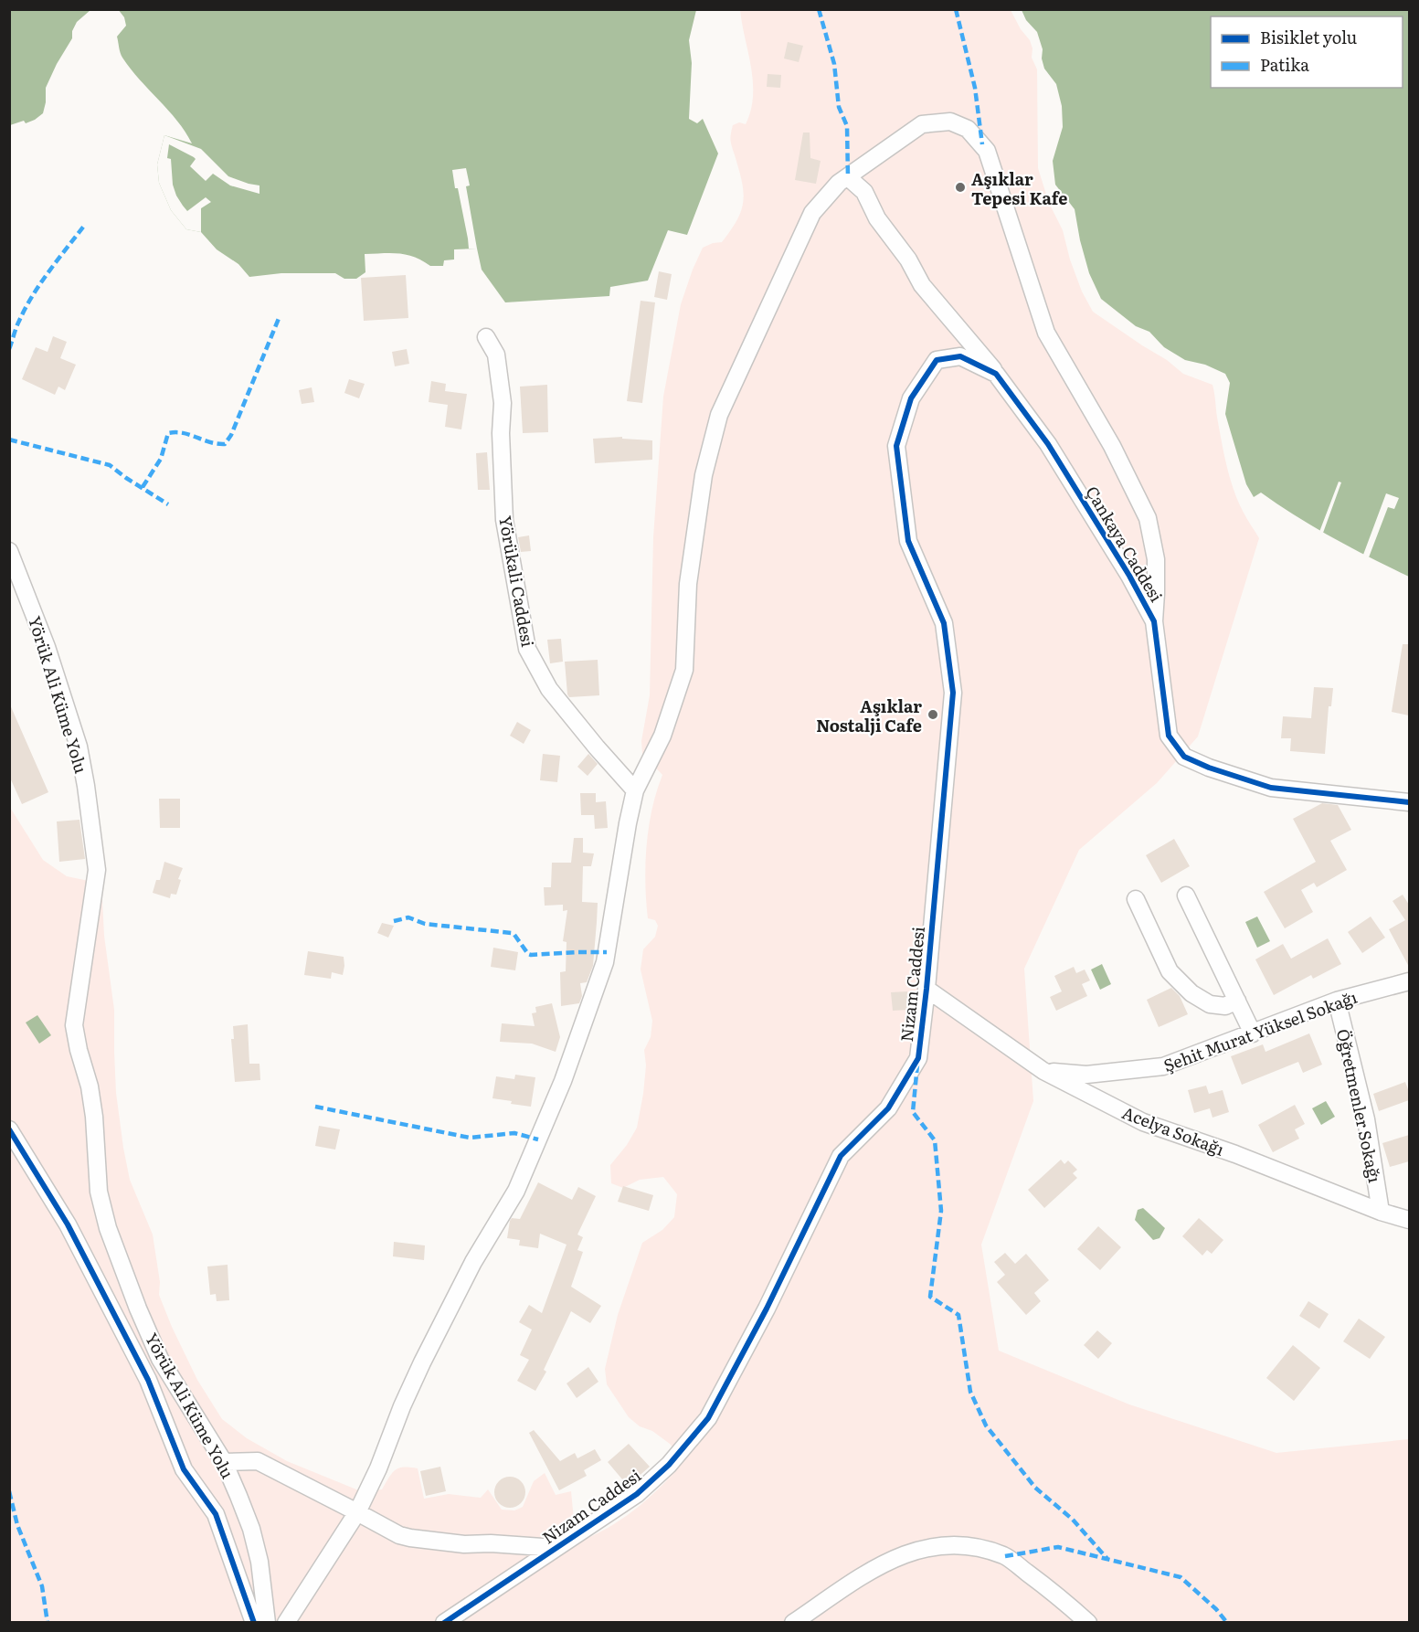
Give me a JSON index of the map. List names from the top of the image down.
{
  "streets": {
    "street": [
      "Çankaya Caddesi",
      "Yörükali Caddesi",
      "Yörük Ali Küme Yolu",
      "Nizam Caddesi",
      "Şehit Murat Yüksel Sokağı",
      "Öğretmenler Sokağı",
      "Acelya Sokağı"
    ]
  },
  "crossings": [
    ["Çankaya Caddesi", "Nizam Caddesi"],
    ["Nizam Caddesi", "Acelya Sokağı"],
    ["Şehit Murat Yüksel Sokağı", "Öğretmenler Sokağı"],
    ["Şehit Murat Yüksel Sokağı", "Acelya Sokağı"],
    ["Öğretmenler Sokağı", "Acelya Sokağı"]
  ],
  "places": ["Aşıklar Tepesi Kafe", "Aşıklar Nostalji Cafe"],
  "legend": ["Bisiklet yolu", "Patika"]
}
